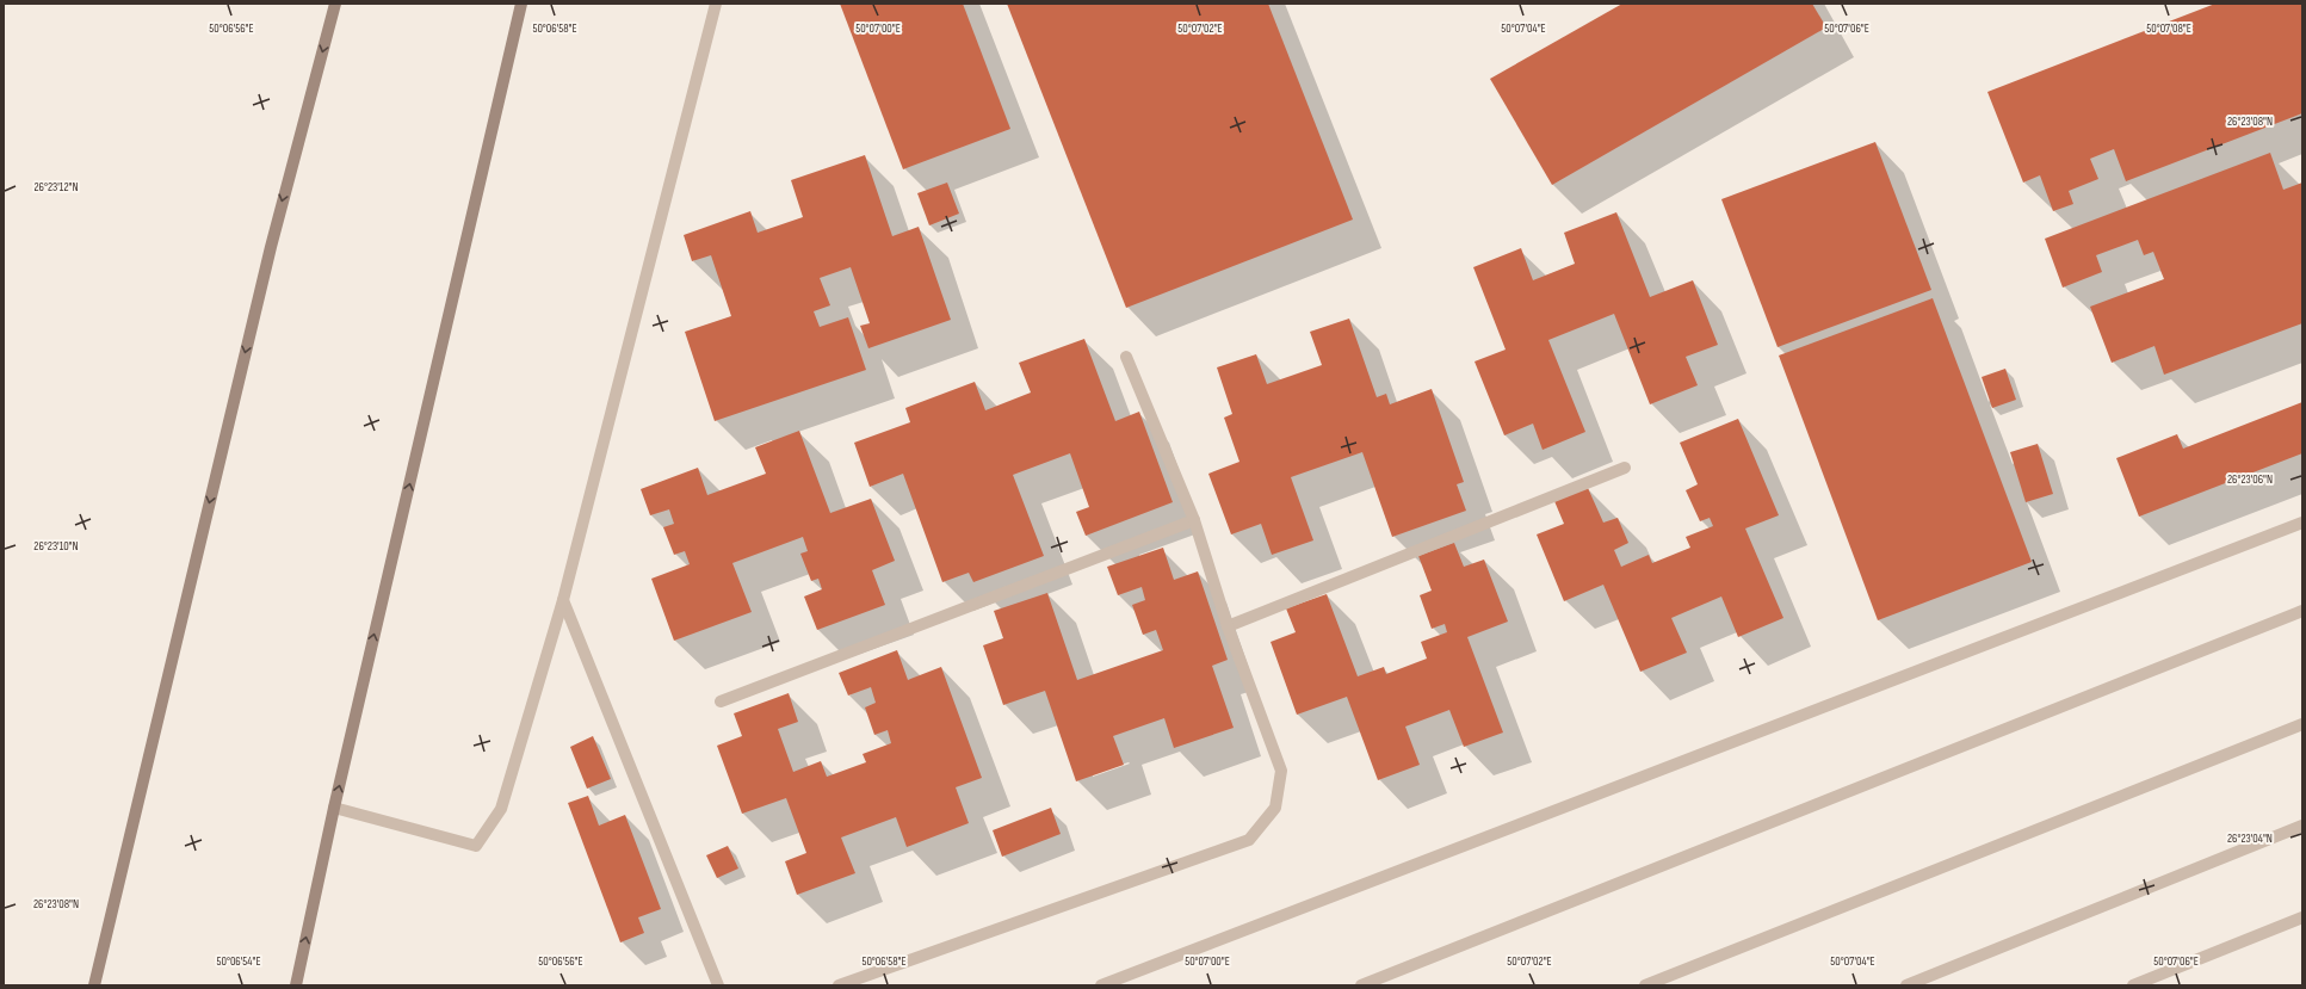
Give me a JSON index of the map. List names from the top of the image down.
{
  "coordinates": [
    "50°07'04\"E",
    "50°07'06\"E",
    "50°07'08\"E",
    "50°06'56\"E",
    "50°06'58\"E",
    "50°07'00\"E",
    "50°07'02\"E",
    "26°23'08\"N",
    "26°23'12\"N",
    "26°23'06\"N",
    "26°23'10\"N",
    "26°23'04\"N",
    "50°06'54\"E"
  ]
}
